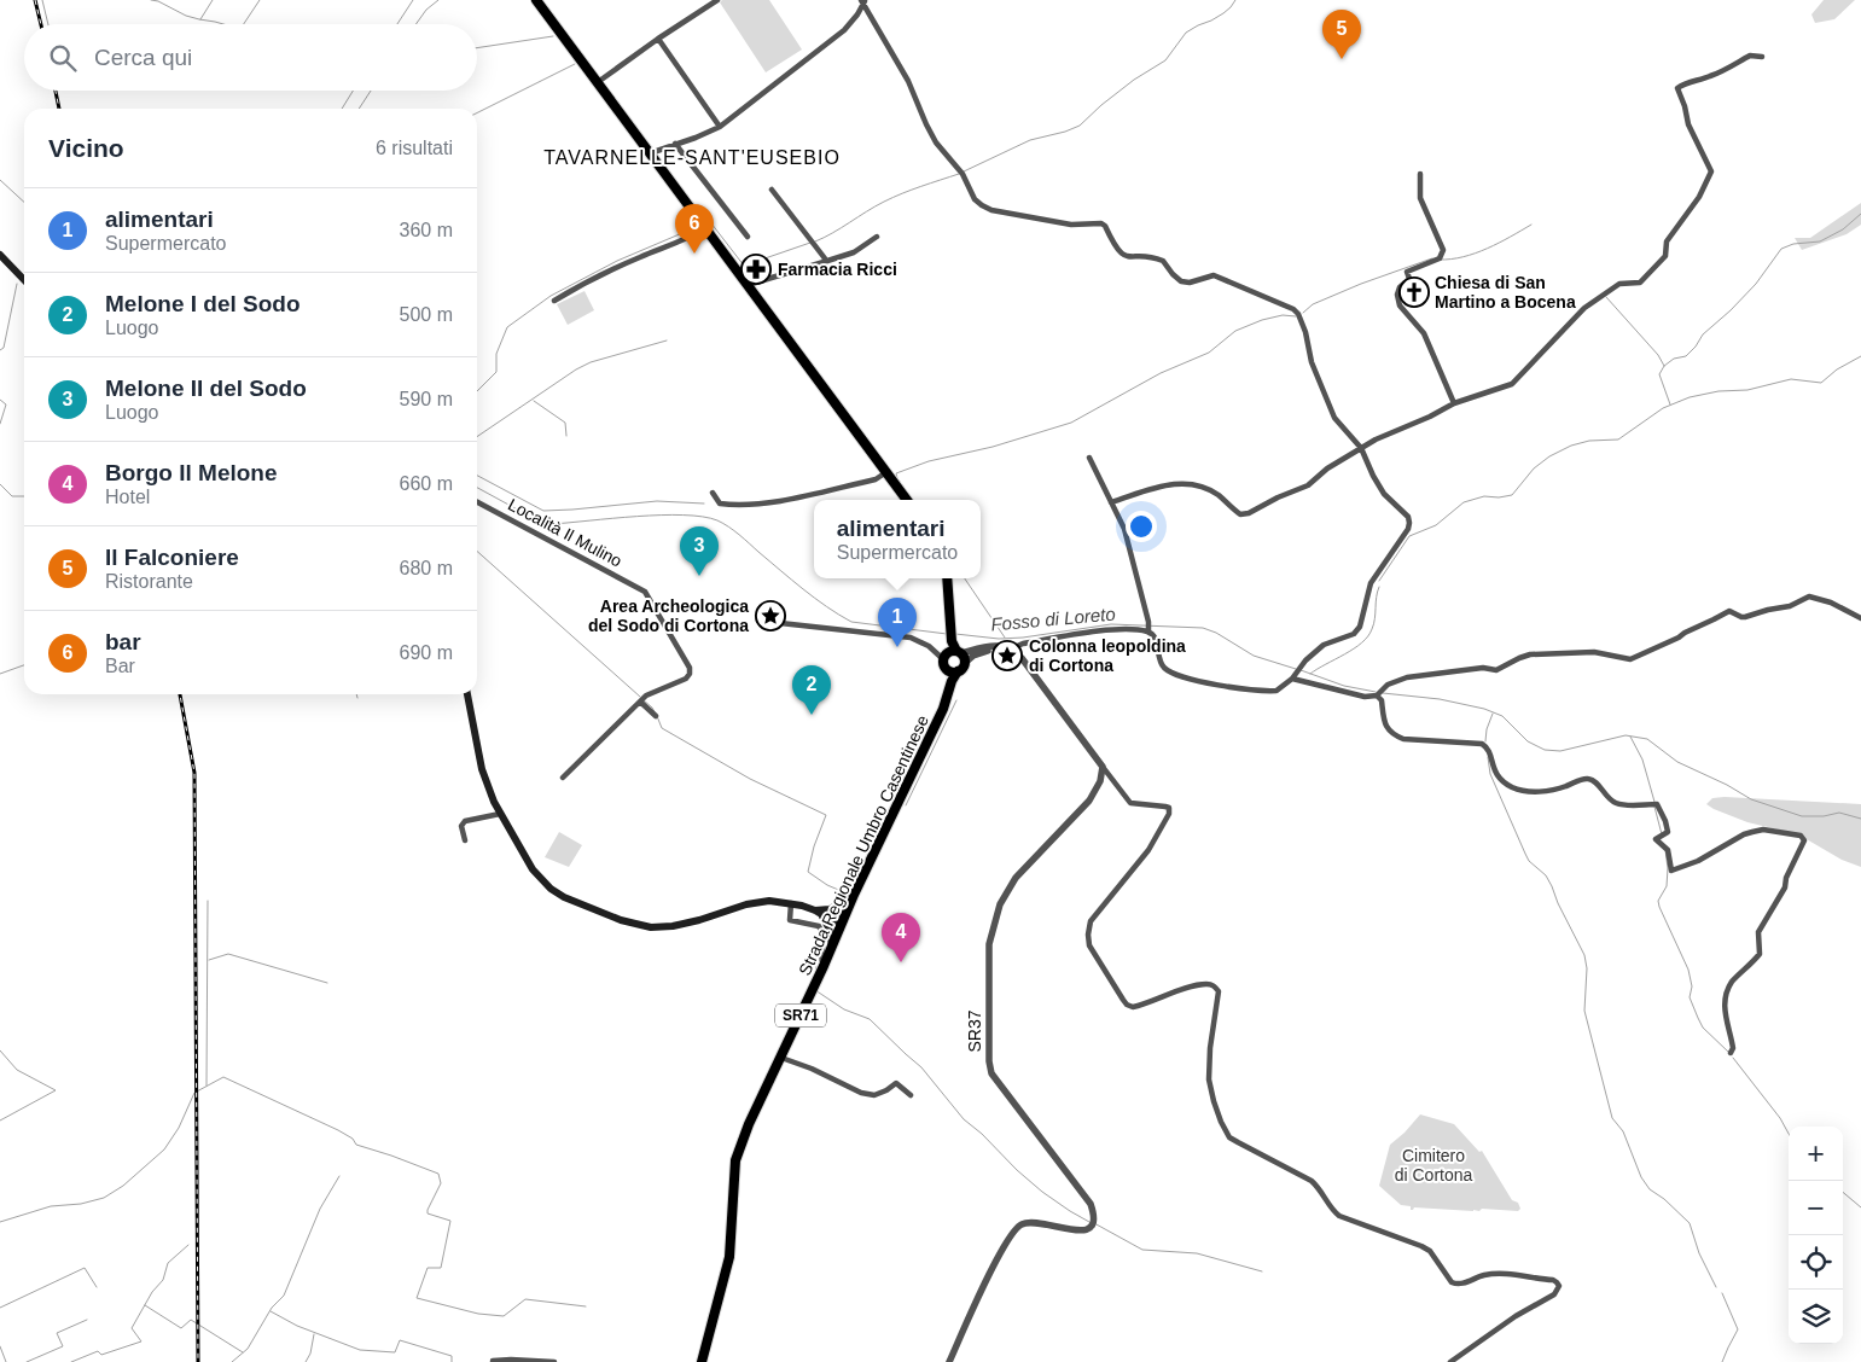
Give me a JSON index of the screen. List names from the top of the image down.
{
  "streets": {
    "main road": ["Strada Regionale Umbro Casentinese", "SR71"],
    "street": ["Località Il Mulino", "SR37"]
  },
  "crossings": [
    ["Strada Regionale Umbro Casentinese", "SR71"]
  ],
  "districts": ["TAVARNELLE-SANT'EUSEBIO"],
  "water": ["Fosso di Loreto"],
  "parks": ["Cimitero di Cortona"],
  "places": {
    "pharmacy": ["Farmacia Ricci"],
    "church": ["Chiesa di San Martino a Bocena"],
    "place": ["Area Archeologica del Sodo di Cortona", "Colonna leopoldina di Cortona"]
  },
  "page": {
    "pins": [
      "5",
      "6",
      "3",
      "1",
      "2",
      "4"
    ],
    "search": "Cerca qui",
    "heading": ["Vicino", "6 risultati"],
    "list": [
      {
        "mark": "1",
        "name": "alimentari",
        "note": "Supermercato",
        "value": "360 m"
      },
      {
        "mark": "2",
        "name": "Melone I del Sodo",
        "note": "Luogo",
        "value": "500 m"
      },
      {
        "mark": "3",
        "name": "Melone II del Sodo",
        "note": "Luogo",
        "value": "590 m"
      },
      {
        "mark": "4",
        "name": "Borgo Il Melone",
        "note": "Hotel",
        "value": "660 m"
      },
      {
        "mark": "5",
        "name": "Il Falconiere",
        "note": "Ristorante",
        "value": "680 m"
      },
      {
        "mark": "6",
        "name": "bar",
        "note": "Bar",
        "value": "690 m"
      }
    ],
    "popup": ["alimentari", "Supermercato"],
    "map_buttons": ["+", "−"]
  }
}
